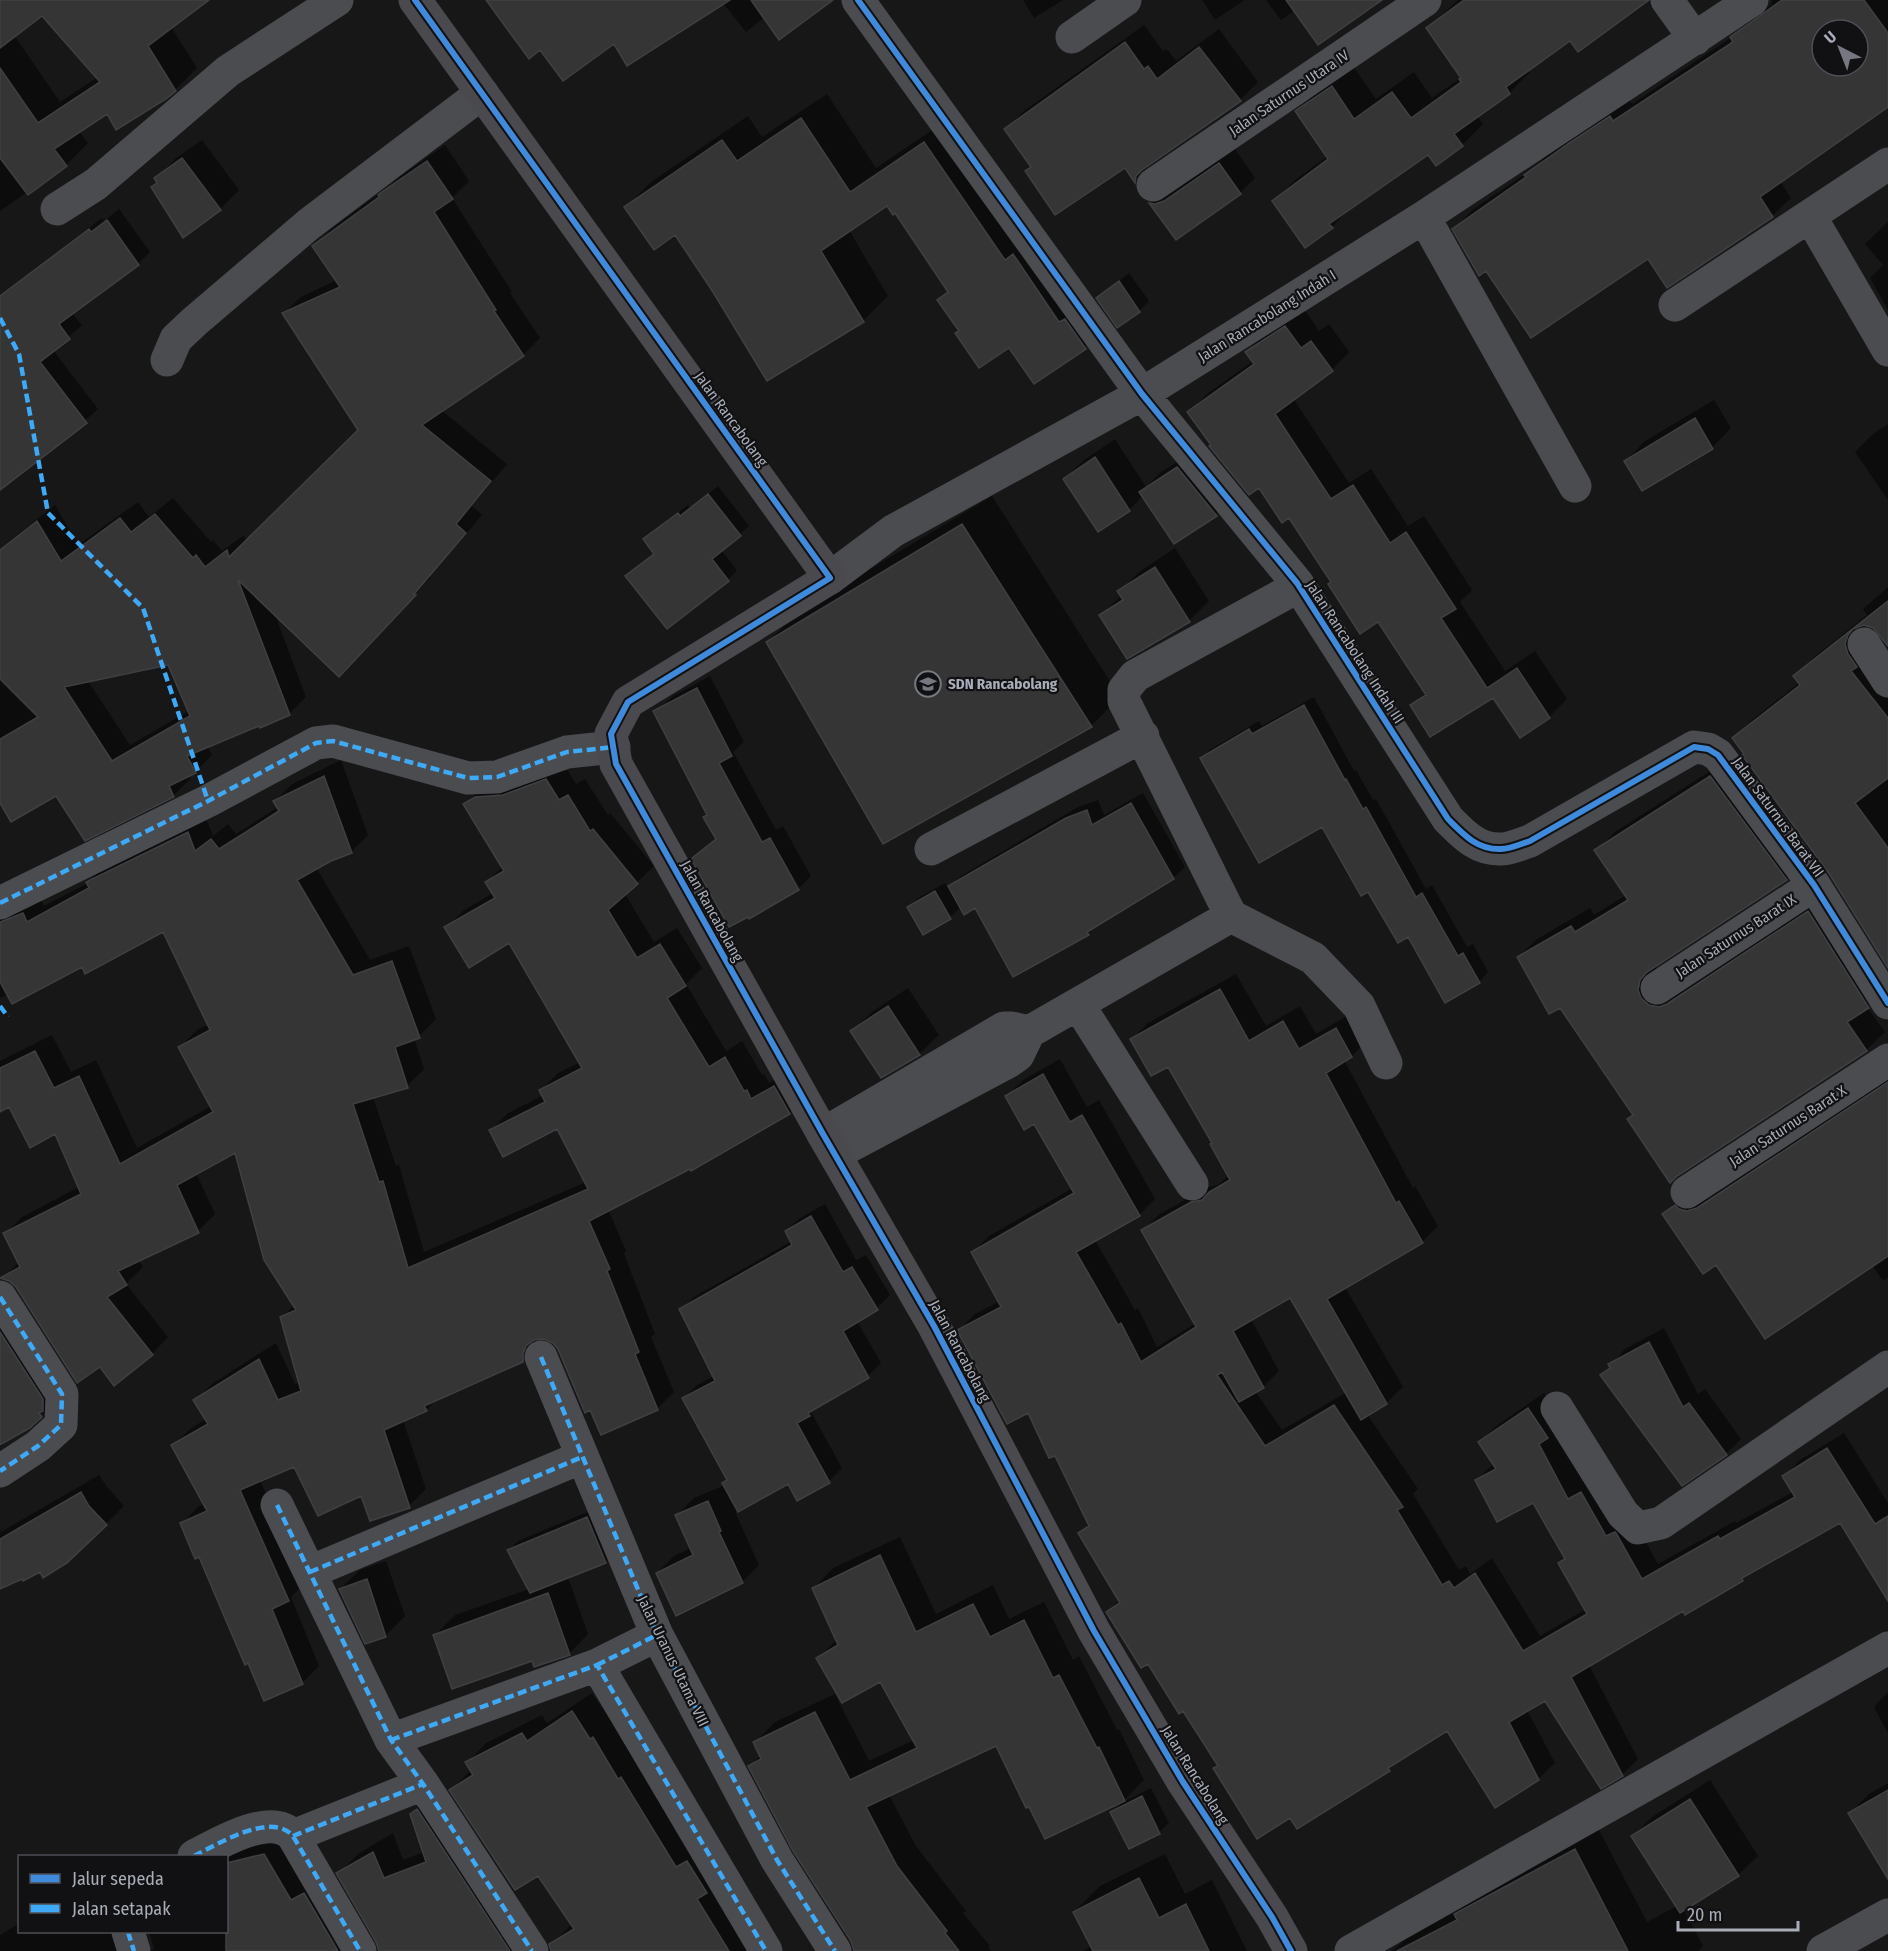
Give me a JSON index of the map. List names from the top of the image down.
{
  "streets": {
    "street": [
      "Jalan Saturnus Utara IV",
      "Jalan Rancabolang Indah I",
      "Jalan Rancabolang",
      "Jalan Rancabolang Indah III",
      "Jalan Saturnus Barat VII",
      "Jalan Saturnus Barat IX",
      "Jalan Saturnus Barat X",
      "Jalan Uranus Utama VIII"
    ]
  },
  "crossings": [
    ["Jalan Rancabolang Indah I", "Jalan Rancabolang"],
    ["Jalan Rancabolang Indah I", "Jalan Rancabolang Indah III"],
    ["Jalan Rancabolang Indah III", "Jalan Saturnus Barat VII"],
    ["Jalan Saturnus Barat VII", "Jalan Saturnus Barat IX"]
  ],
  "places": {
    "school or university": ["SDN Rancabolang"]
  },
  "legend": ["Jalur sepeda", "Jalan setapak"],
  "scale_bar": "20 m",
  "north": "top left"
}
